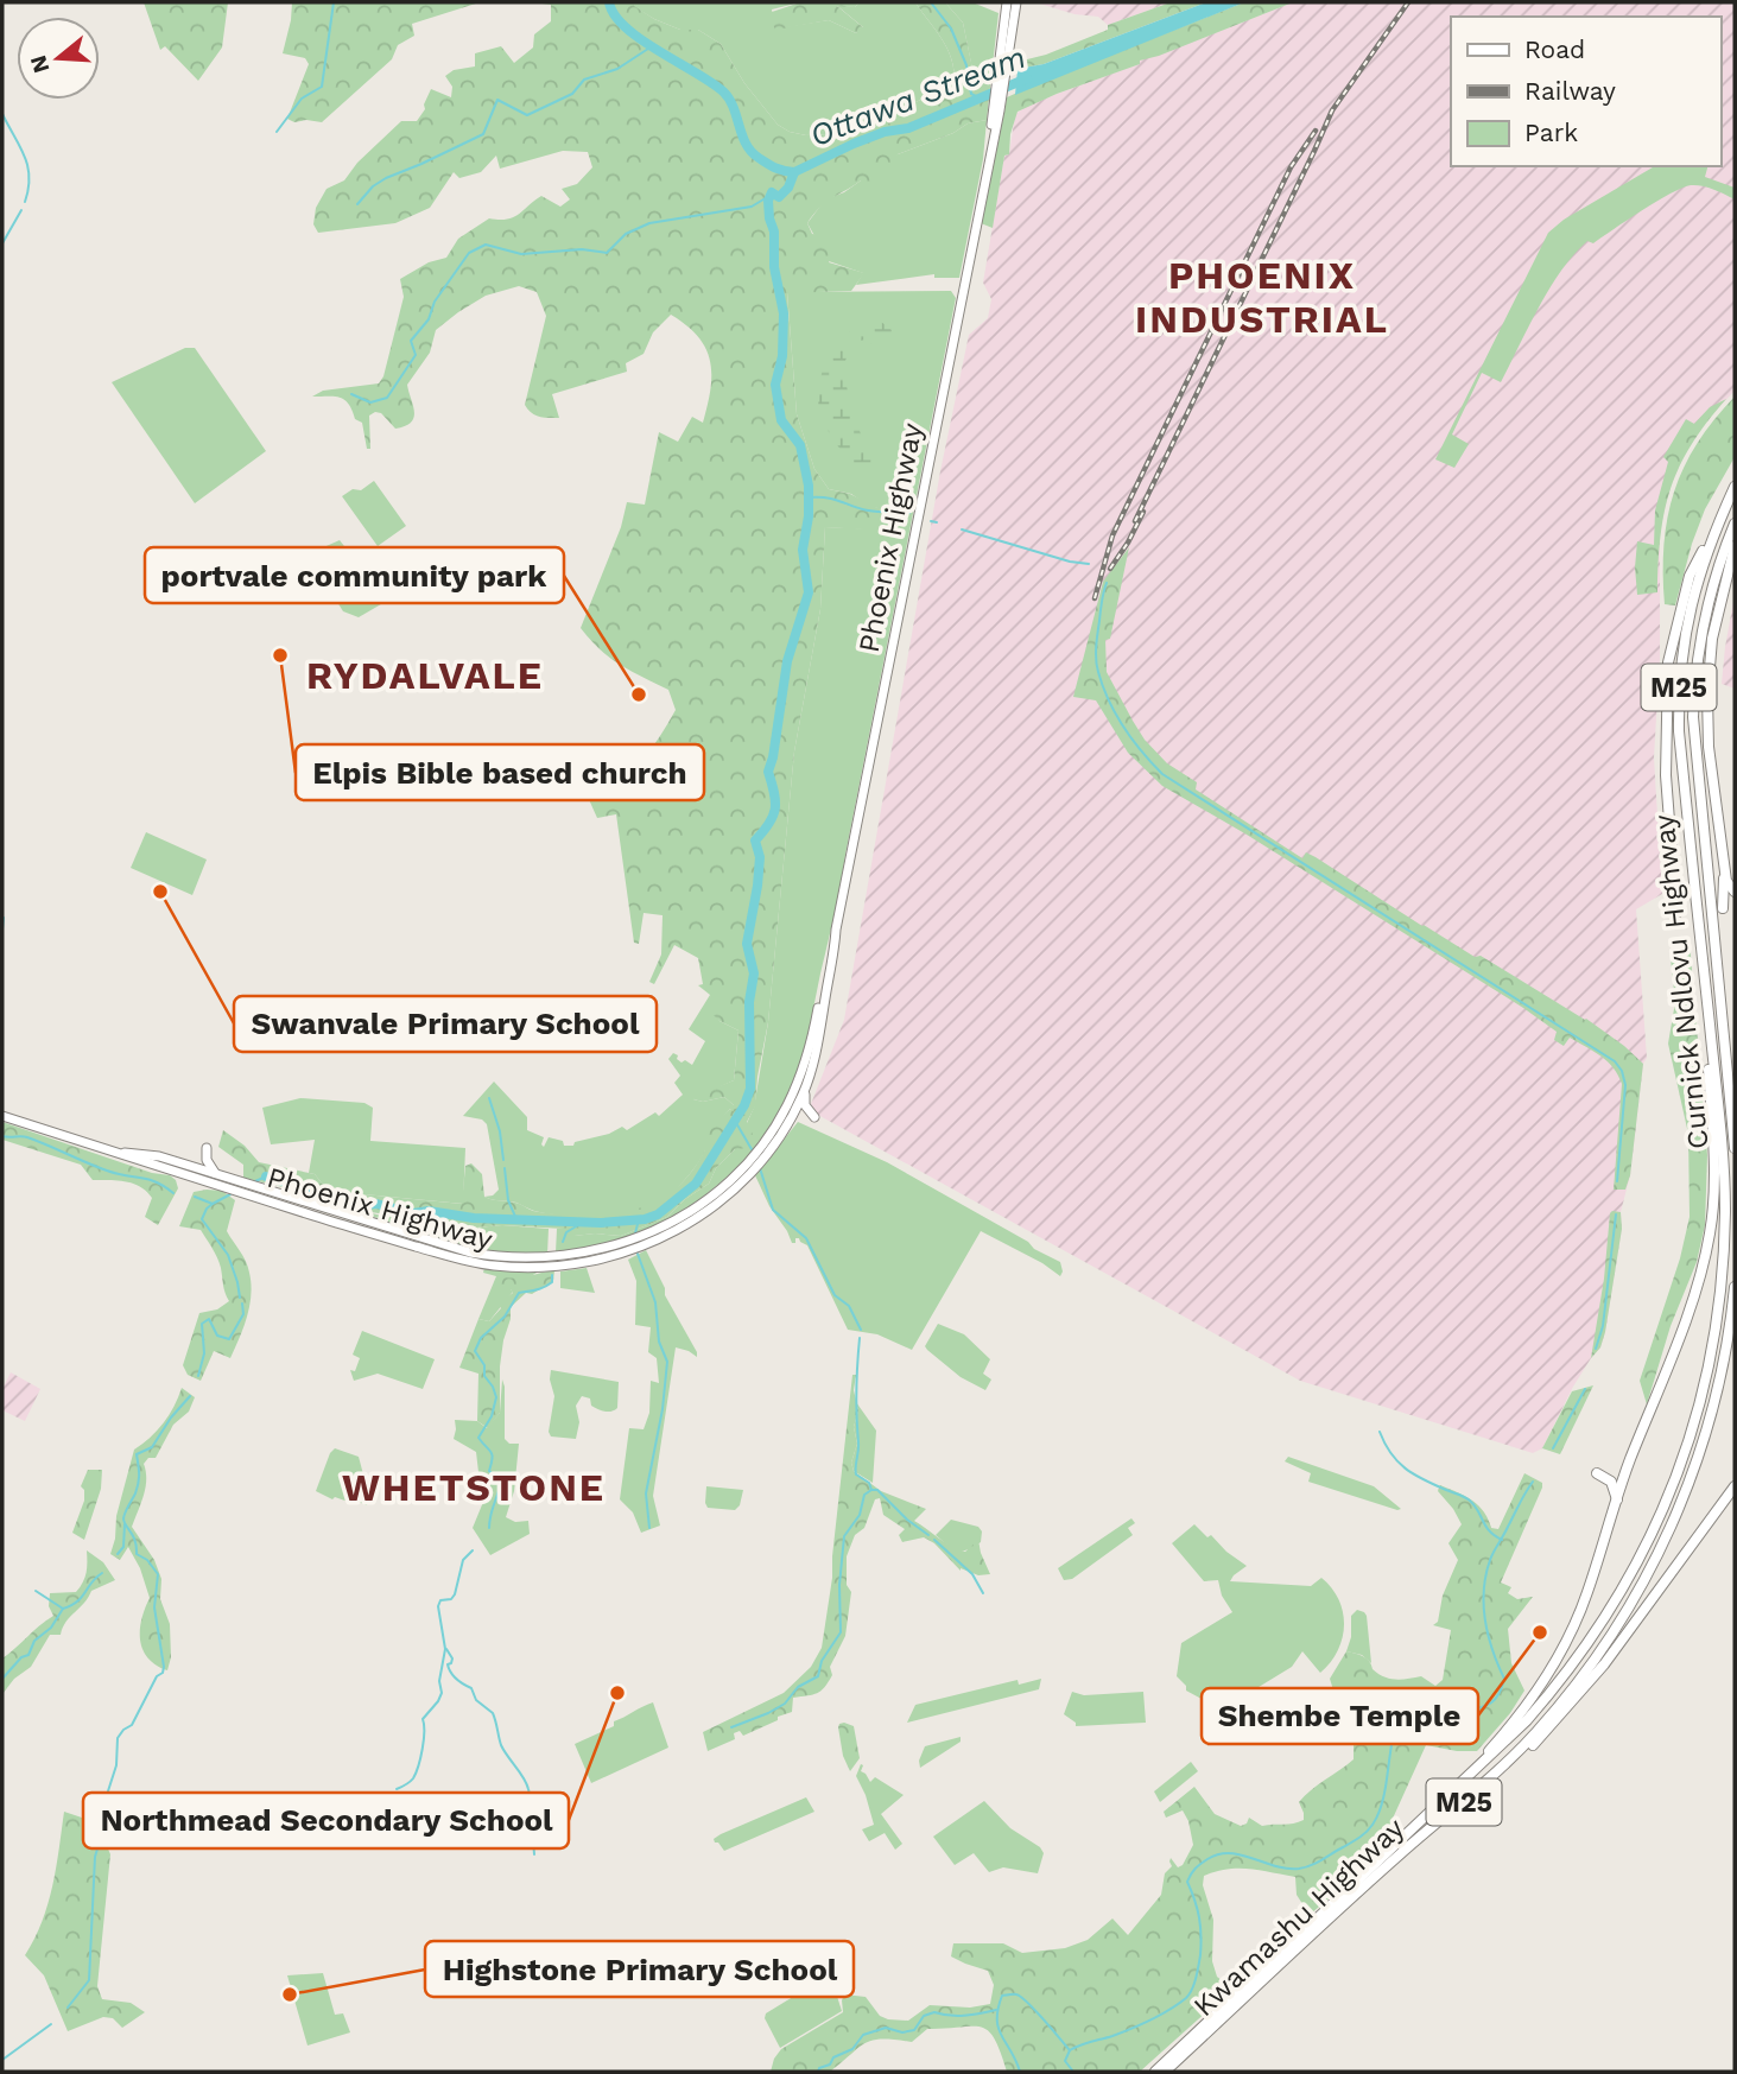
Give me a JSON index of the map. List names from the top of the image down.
{
  "streets": {
    "main road": [
      "Phoenix Highway",
      "M25",
      "Curnick Ndlovu Highway",
      "Kwamashu Highway"
    ]
  },
  "crossings": [
    ["Curnick Ndlovu Highway", "Kwamashu Highway"]
  ],
  "districts": ["PHOENIX INDUSTRIAL", "RYDALVALE", "WHETSTONE"],
  "water": ["Ottawa Stream"],
  "places": [
    "Elpis Bible based church",
    "portvale community park",
    "Swanvale Primary School",
    "Shembe Temple",
    "Northmead Secondary School",
    "Highstone Primary School"
  ],
  "legend": ["Road", "Railway", "Park"],
  "north": "left"
}
